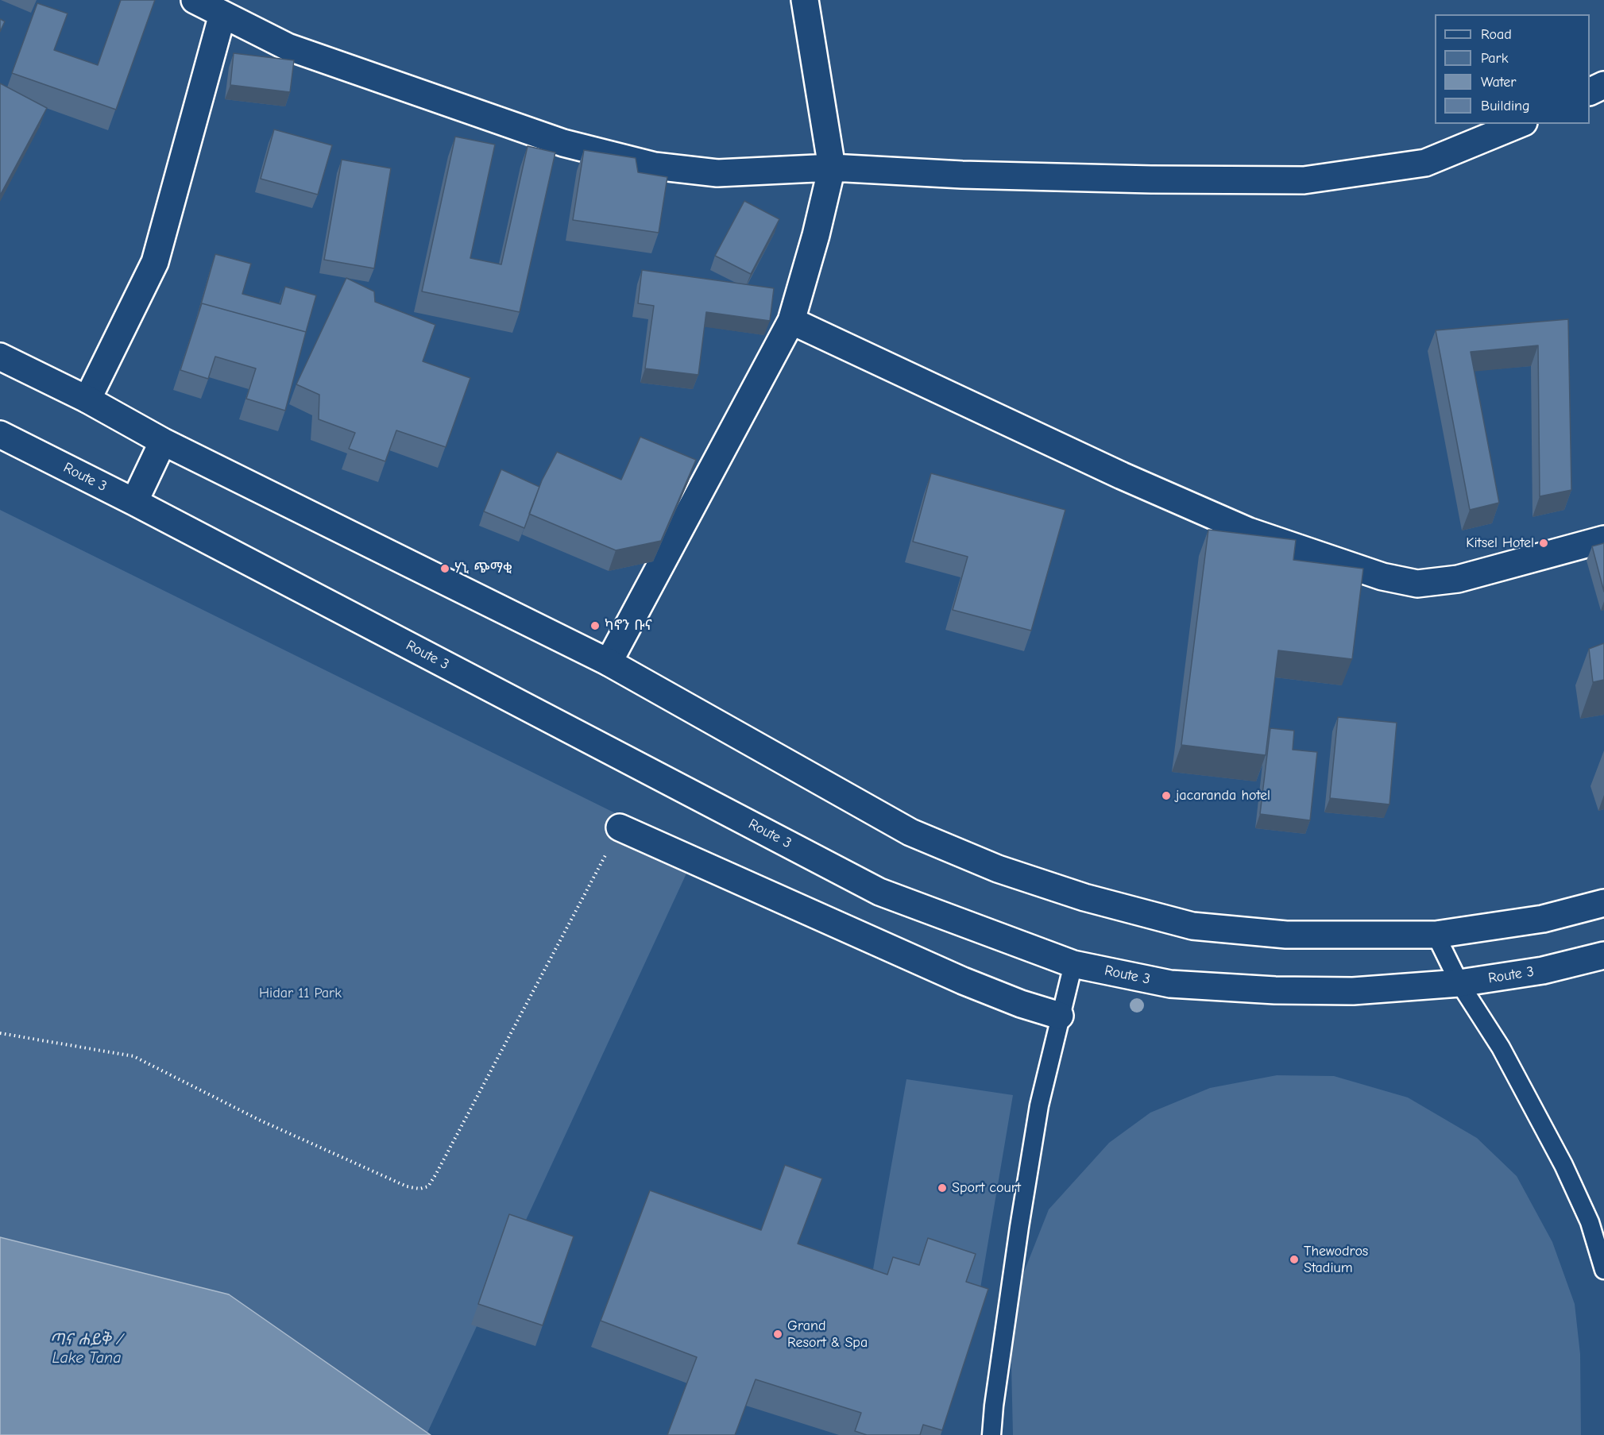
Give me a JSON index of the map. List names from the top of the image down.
{
  "streets": {
    "street": ["Route 3"]
  },
  "water": ["ጣና ሐይቅ / Lake Tana"],
  "parks": ["Hidar 11 Park"],
  "places": [
    "Kitsel Hotel",
    "ሃኒ ጭማቂ",
    "ካኖን ቡና",
    "jacaranda hotel",
    "Sport court",
    "Thewodros Stadium",
    "Grand Resort & Spa"
  ],
  "legend": [
    "Road",
    "Park",
    "Water",
    "Building"
  ]
}
